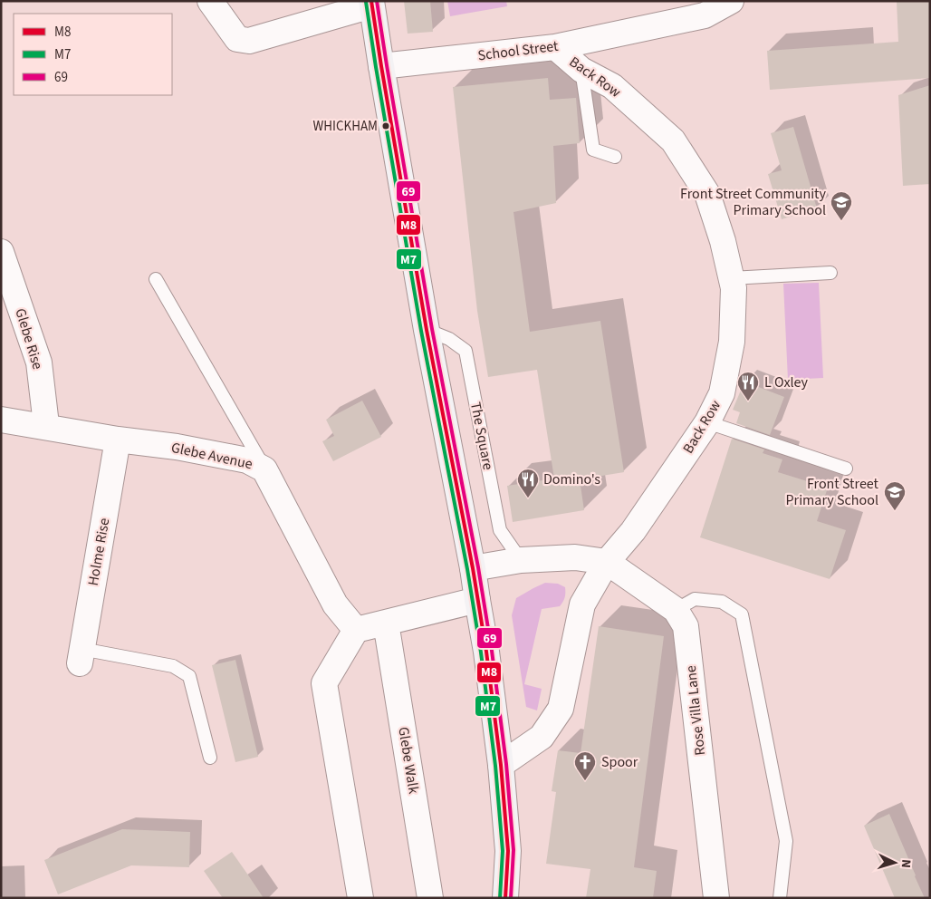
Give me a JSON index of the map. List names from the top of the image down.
{
  "streets": {
    "street": [
      "School Street",
      "Back Row",
      "Glebe Rise",
      "Glebe Avenue",
      "Holme Rise",
      "Rose Villa Lane",
      "Glebe Walk"
    ],
    "lane": ["The Square"]
  },
  "crossings": [
    ["School Street", "Back Row"],
    ["Back Row", "Rose Villa Lane"],
    ["Glebe Rise", "Glebe Avenue"],
    ["Glebe Avenue", "Holme Rise"]
  ],
  "places": {
    "other": ["WHICKHAM"],
    "school or university": ["Front Street Community Primary School", "Front Street Primary School"],
    "restaurant": ["L Oxley", "Domino's"],
    "church": ["Spoor"]
  },
  "lines": ["transit line M8", "transit line 69", "transit line M7"],
  "legend": ["M8", "M7", "69"],
  "north": "right"
}
